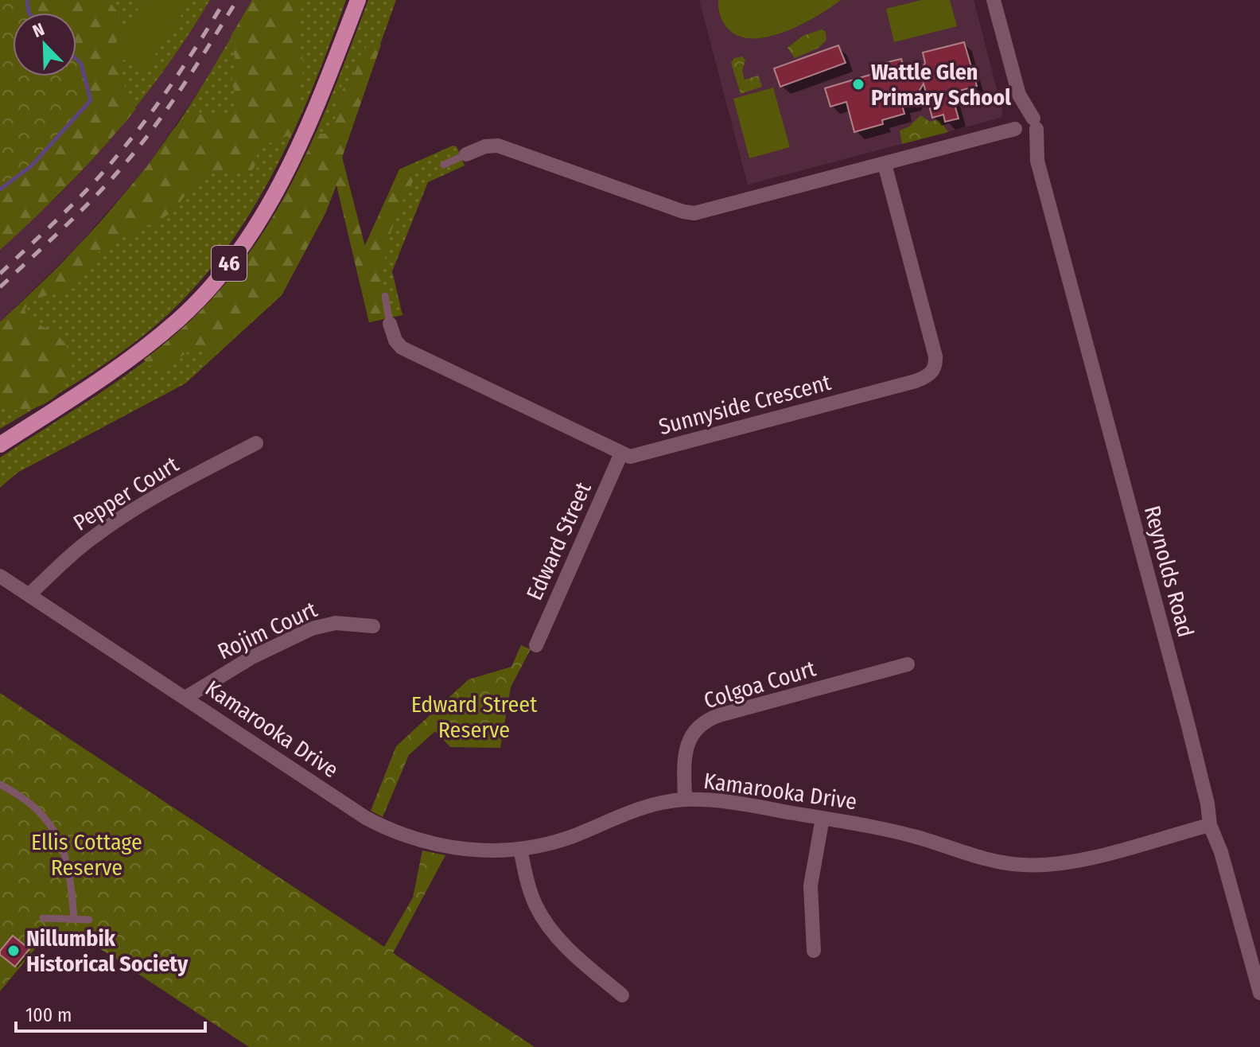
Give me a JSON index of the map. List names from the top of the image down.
{
  "streets": {
    "main road": ["46"],
    "street": [
      "Sunnyside Crescent",
      "Pepper Court",
      "Edward Street",
      "Reynolds Road",
      "Rojim Court",
      "Colgoa Court",
      "Kamarooka Drive"
    ]
  },
  "crossings": [
    ["Sunnyside Crescent", "Edward Street"],
    ["Pepper Court", "Kamarooka Drive"],
    ["Reynolds Road", "Kamarooka Drive"],
    ["Rojim Court", "Kamarooka Drive"],
    ["Colgoa Court", "Kamarooka Drive"]
  ],
  "parks": ["Edward Street Reserve", "Ellis Cottage Reserve"],
  "places": ["Wattle Glen Primary School", "Nillumbik Historical Society"],
  "scale_bar": "100 m",
  "north": "top left"
}
